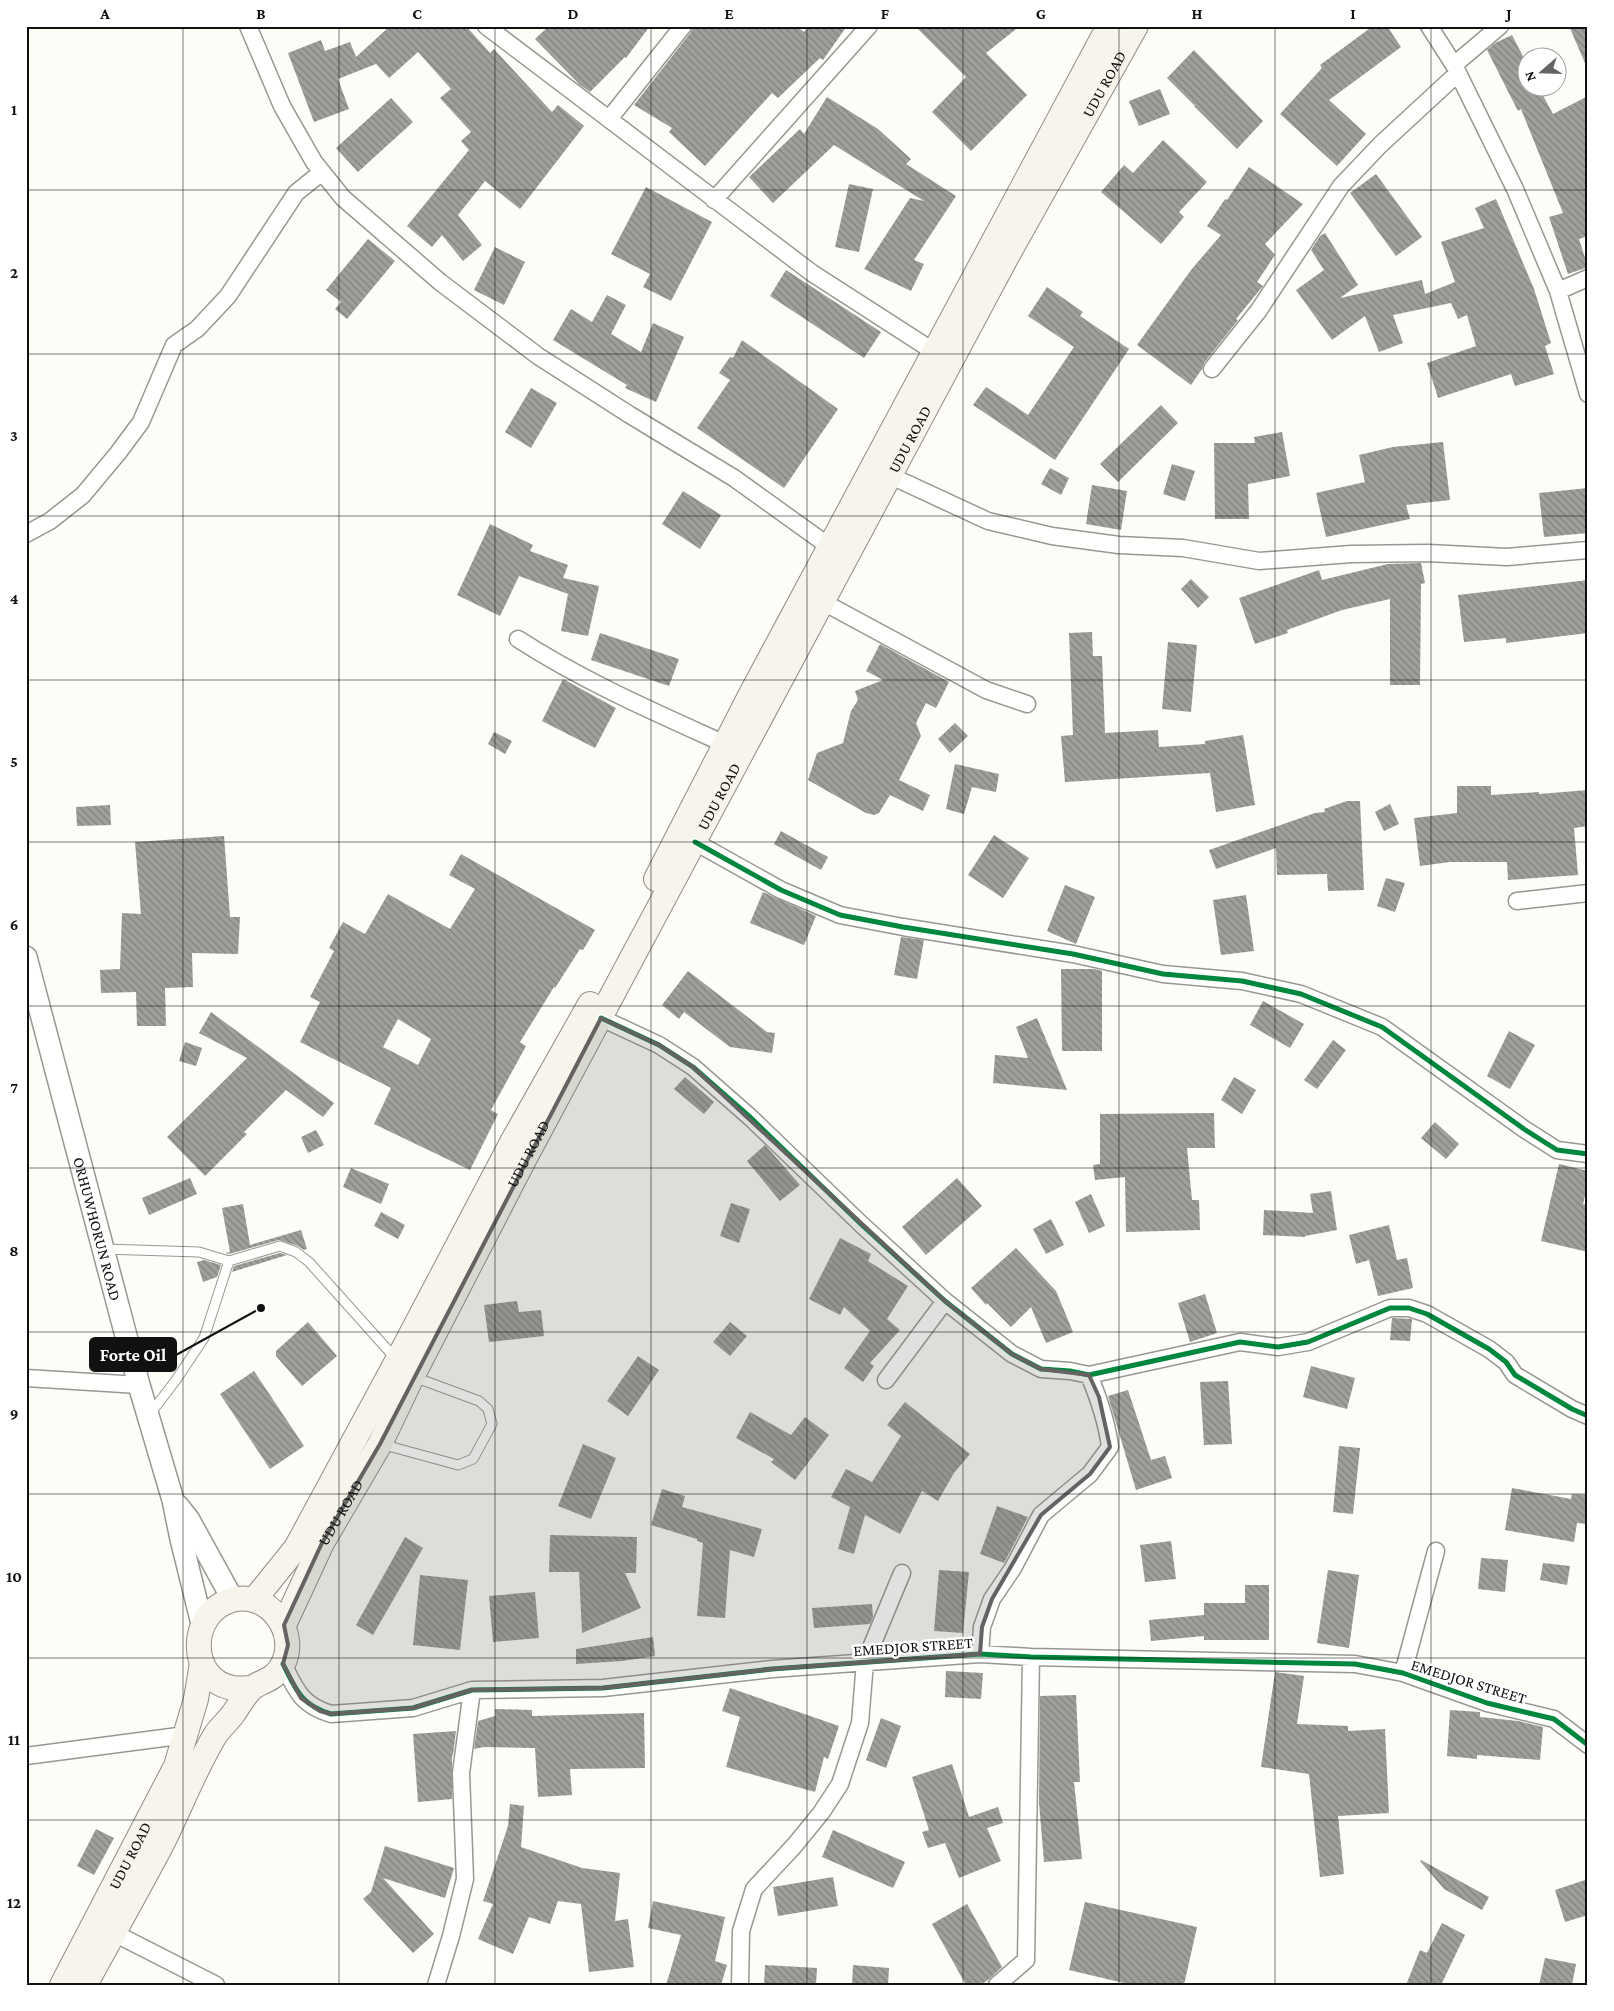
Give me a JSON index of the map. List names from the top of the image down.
{
  "streets": {
    "main road": ["UDU ROAD"],
    "street": ["ORHUWHORUN ROAD", "EMEDJOR STREET"]
  },
  "crossings": [
    ["UDU ROAD", "ORHUWHORUN ROAD"],
    ["UDU ROAD", "EMEDJOR STREET"],
    ["ORHUWHORUN ROAD", "EMEDJOR STREET"]
  ],
  "places": ["Forte Oil"],
  "north": "left",
  "grid": {
    "columns": [
      "A",
      "B",
      "C",
      "D",
      "E",
      "F",
      "G",
      "H",
      "I",
      "J"
    ],
    "rows": [
      "1",
      "2",
      "3",
      "4",
      "5",
      "6",
      "7",
      "8",
      "9",
      "10",
      "11",
      "12"
    ]
  }
}
